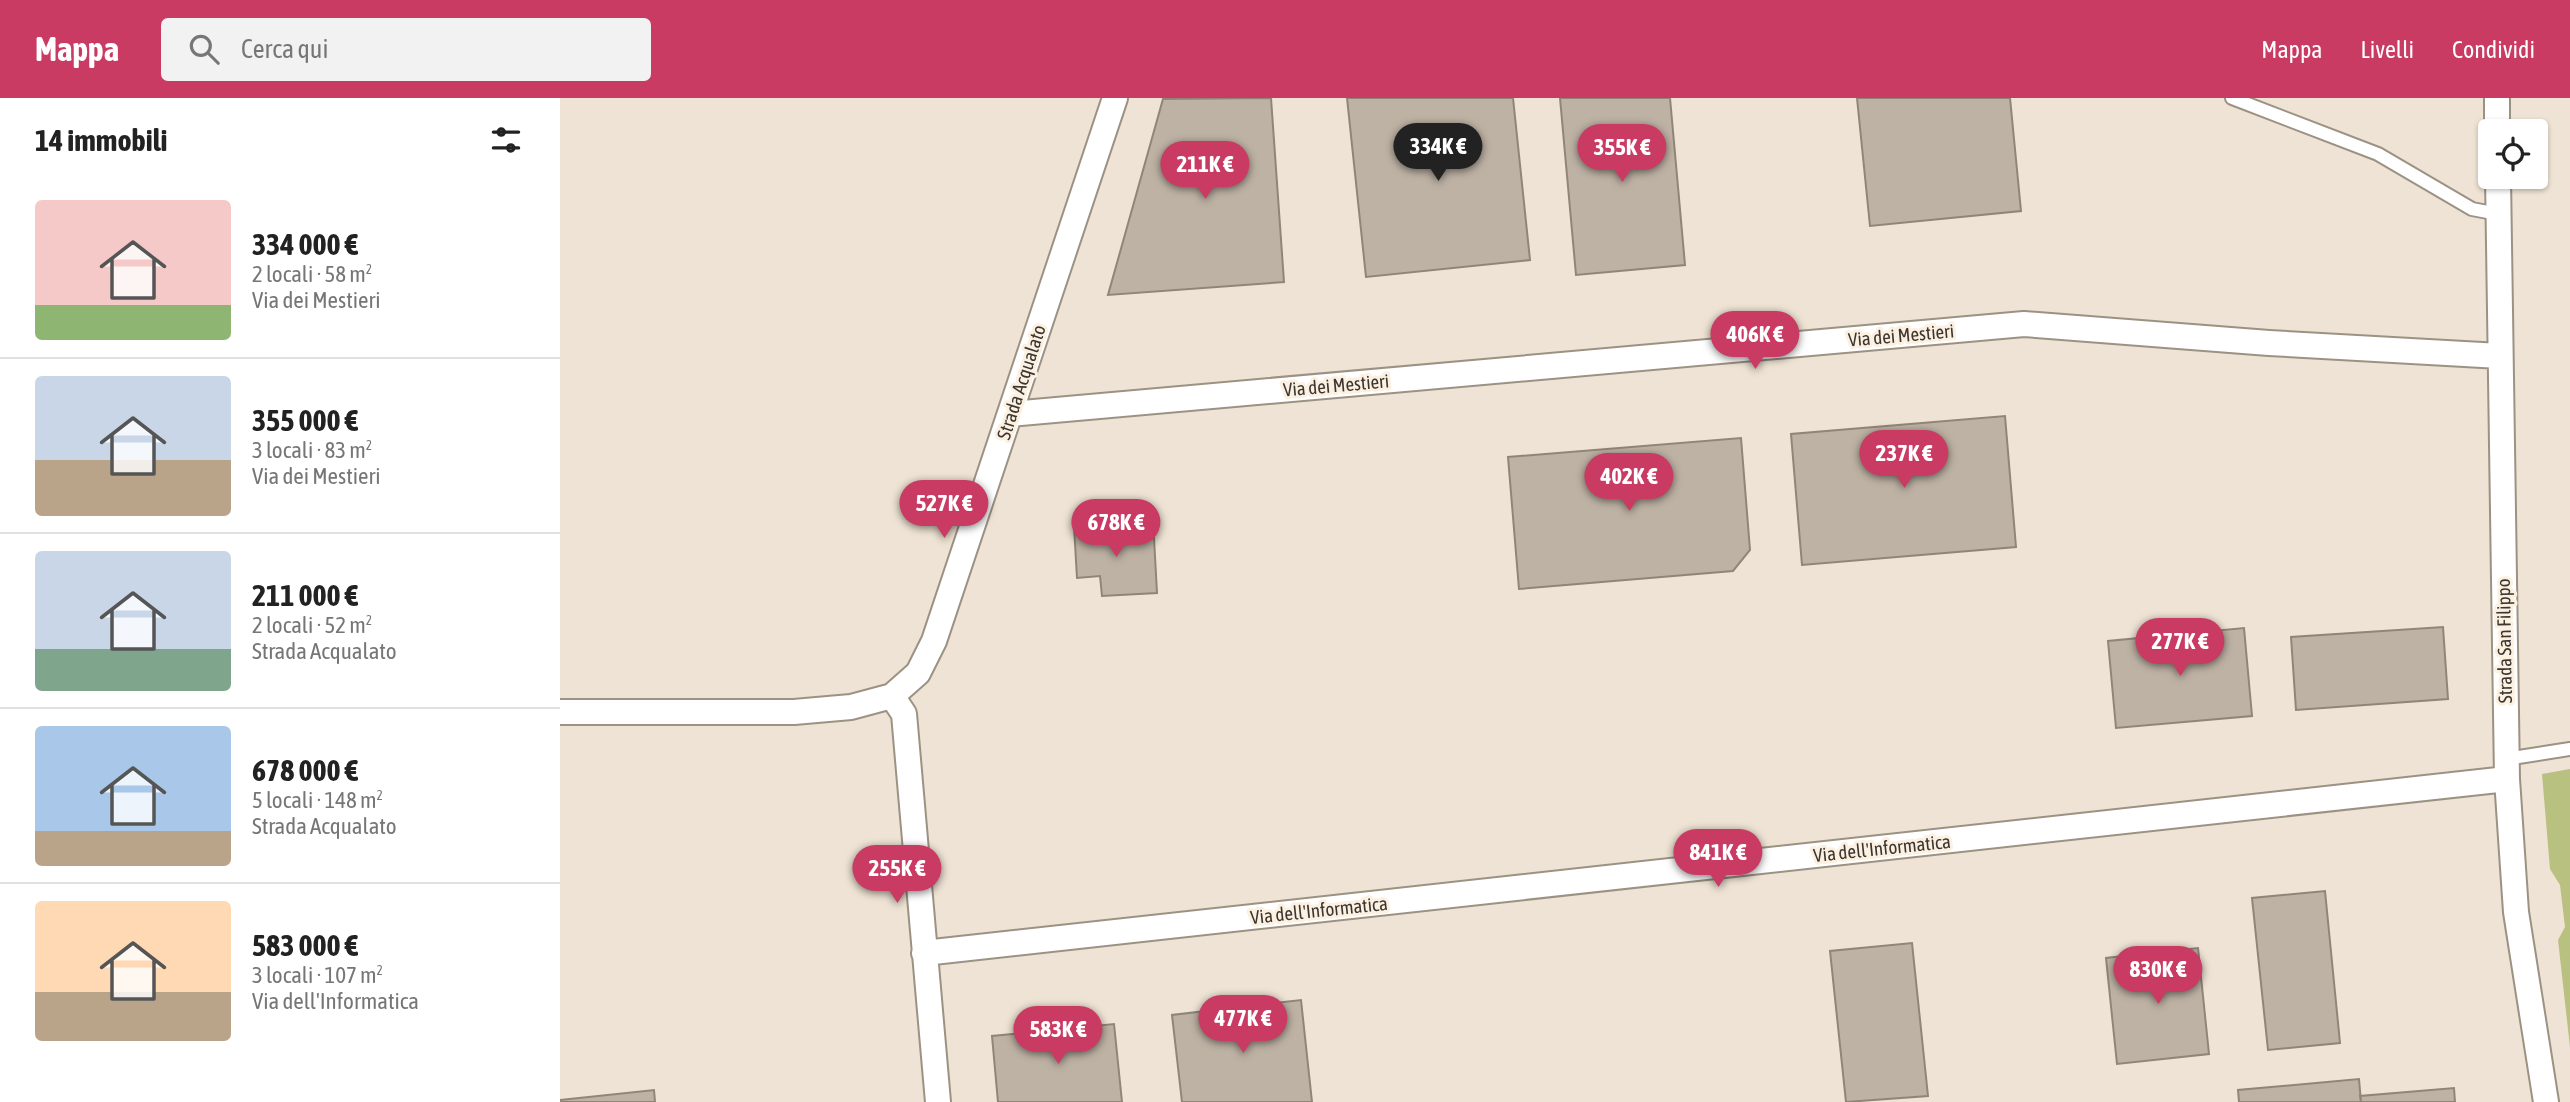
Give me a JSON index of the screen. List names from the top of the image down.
{
  "streets": {
    "street": [
      "Via dei Mestieri",
      "Strada Acqualato",
      "Strada San Filippo",
      "Via dell'Informatica"
    ]
  },
  "crossings": [
    ["Via dei Mestieri", "Strada Acqualato"],
    ["Via dei Mestieri", "Strada San Filippo"],
    ["Strada San Filippo", "Via dell'Informatica"]
  ],
  "page": {
    "header": "Mappa",
    "search": "Cerca qui",
    "nav": ["Mappa", "Livelli", "Condividi"],
    "heading": "14 immobili",
    "price": [
      "334K €",
      "355K €",
      "211K €",
      "406K €",
      "237K €",
      "402K €",
      "527K €",
      "678K €",
      "277K €",
      "841K €",
      "255K €",
      "830K €",
      "477K €",
      "583K €"
    ],
    "list": [
      {
        "name": "334 000 €",
        "note": "2 locali · 58 m² · Via dei Mestieri"
      },
      {
        "name": "355 000 €",
        "note": "3 locali · 83 m² · Via dei Mestieri"
      },
      {
        "name": "211 000 €",
        "note": "2 locali · 52 m² · Strada Acqualato"
      },
      {
        "name": "678 000 €",
        "note": "5 locali · 148 m² · Strada Acqualato"
      },
      {
        "name": "583 000 €",
        "note": "3 locali · 107 m² · Via dell'Informatica"
      }
    ]
  }
}
